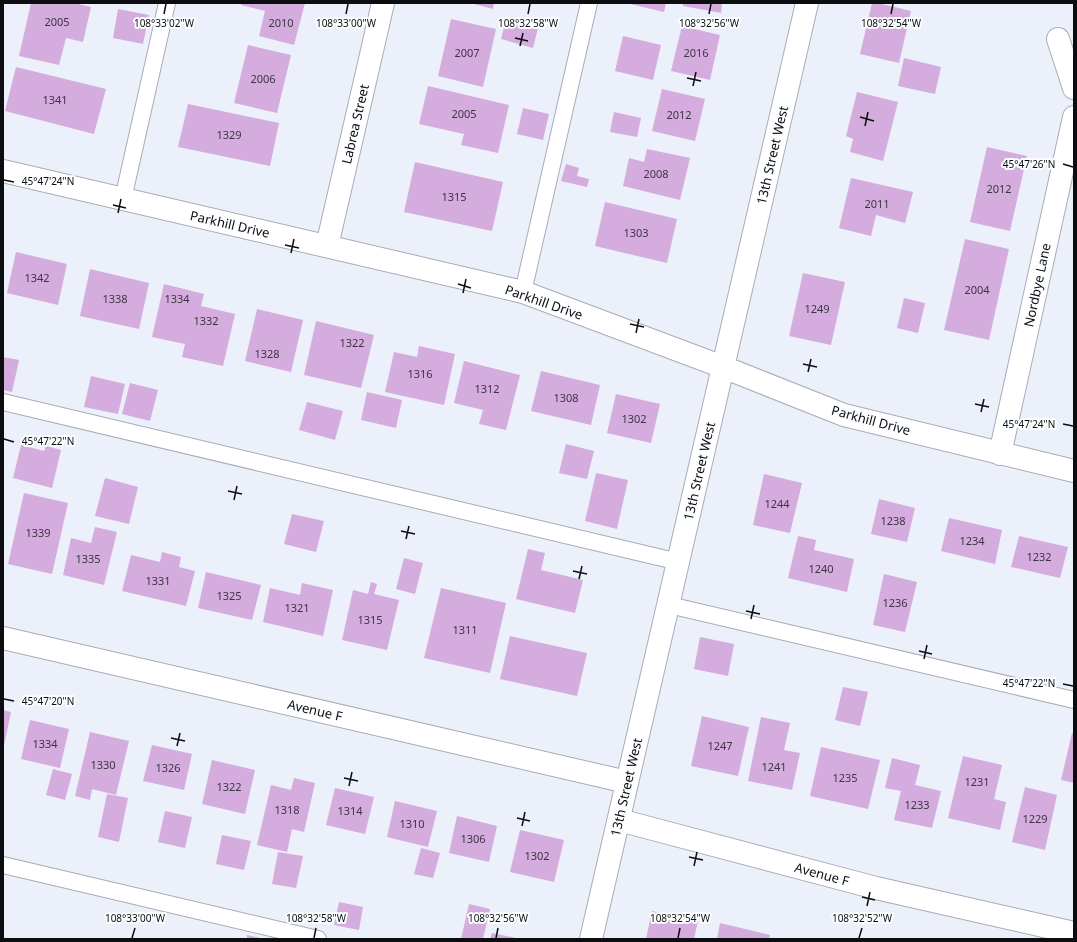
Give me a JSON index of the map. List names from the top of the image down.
{
  "streets": {
    "street": [
      "Labrea Street",
      "13th Street West",
      "Parkhill Drive",
      "Nordbye Lane",
      "Avenue F"
    ]
  },
  "crossings": [
    ["Labrea Street", "Parkhill Drive"],
    ["13th Street West", "Parkhill Drive"],
    ["13th Street West", "Avenue F"],
    ["Parkhill Drive", "Nordbye Lane"]
  ],
  "house_numbers": [
    "2005",
    "2010",
    "2007",
    "2016",
    "2006",
    "1341",
    "2005",
    "2012",
    "1329",
    "2008",
    "2012",
    "1315",
    "2011",
    "1303",
    "1342",
    "2004",
    "1338",
    "1334",
    "1249",
    "1332",
    "1322",
    "1328",
    "1316",
    "1312",
    "1308",
    "1302",
    "1244",
    "1238",
    "1339",
    "1234",
    "1232",
    "1335",
    "1240",
    "1331",
    "1325",
    "1236",
    "1321",
    "1315",
    "1311",
    "1334",
    "1247",
    "1330",
    "1241",
    "1326",
    "1235",
    "1231",
    "1322",
    "1233",
    "1318",
    "1314",
    "1229",
    "1310",
    "1306",
    "1302"
  ],
  "coordinates": [
    "108°33'02\"W",
    "108°33'00\"W",
    "108°32'58\"W",
    "108°32'56\"W",
    "108°32'54\"W",
    "45°47'26\"N",
    "45°47'24\"N",
    "45°47'22\"N",
    "45°47'20\"N",
    "108°32'52\"W"
  ]
}
